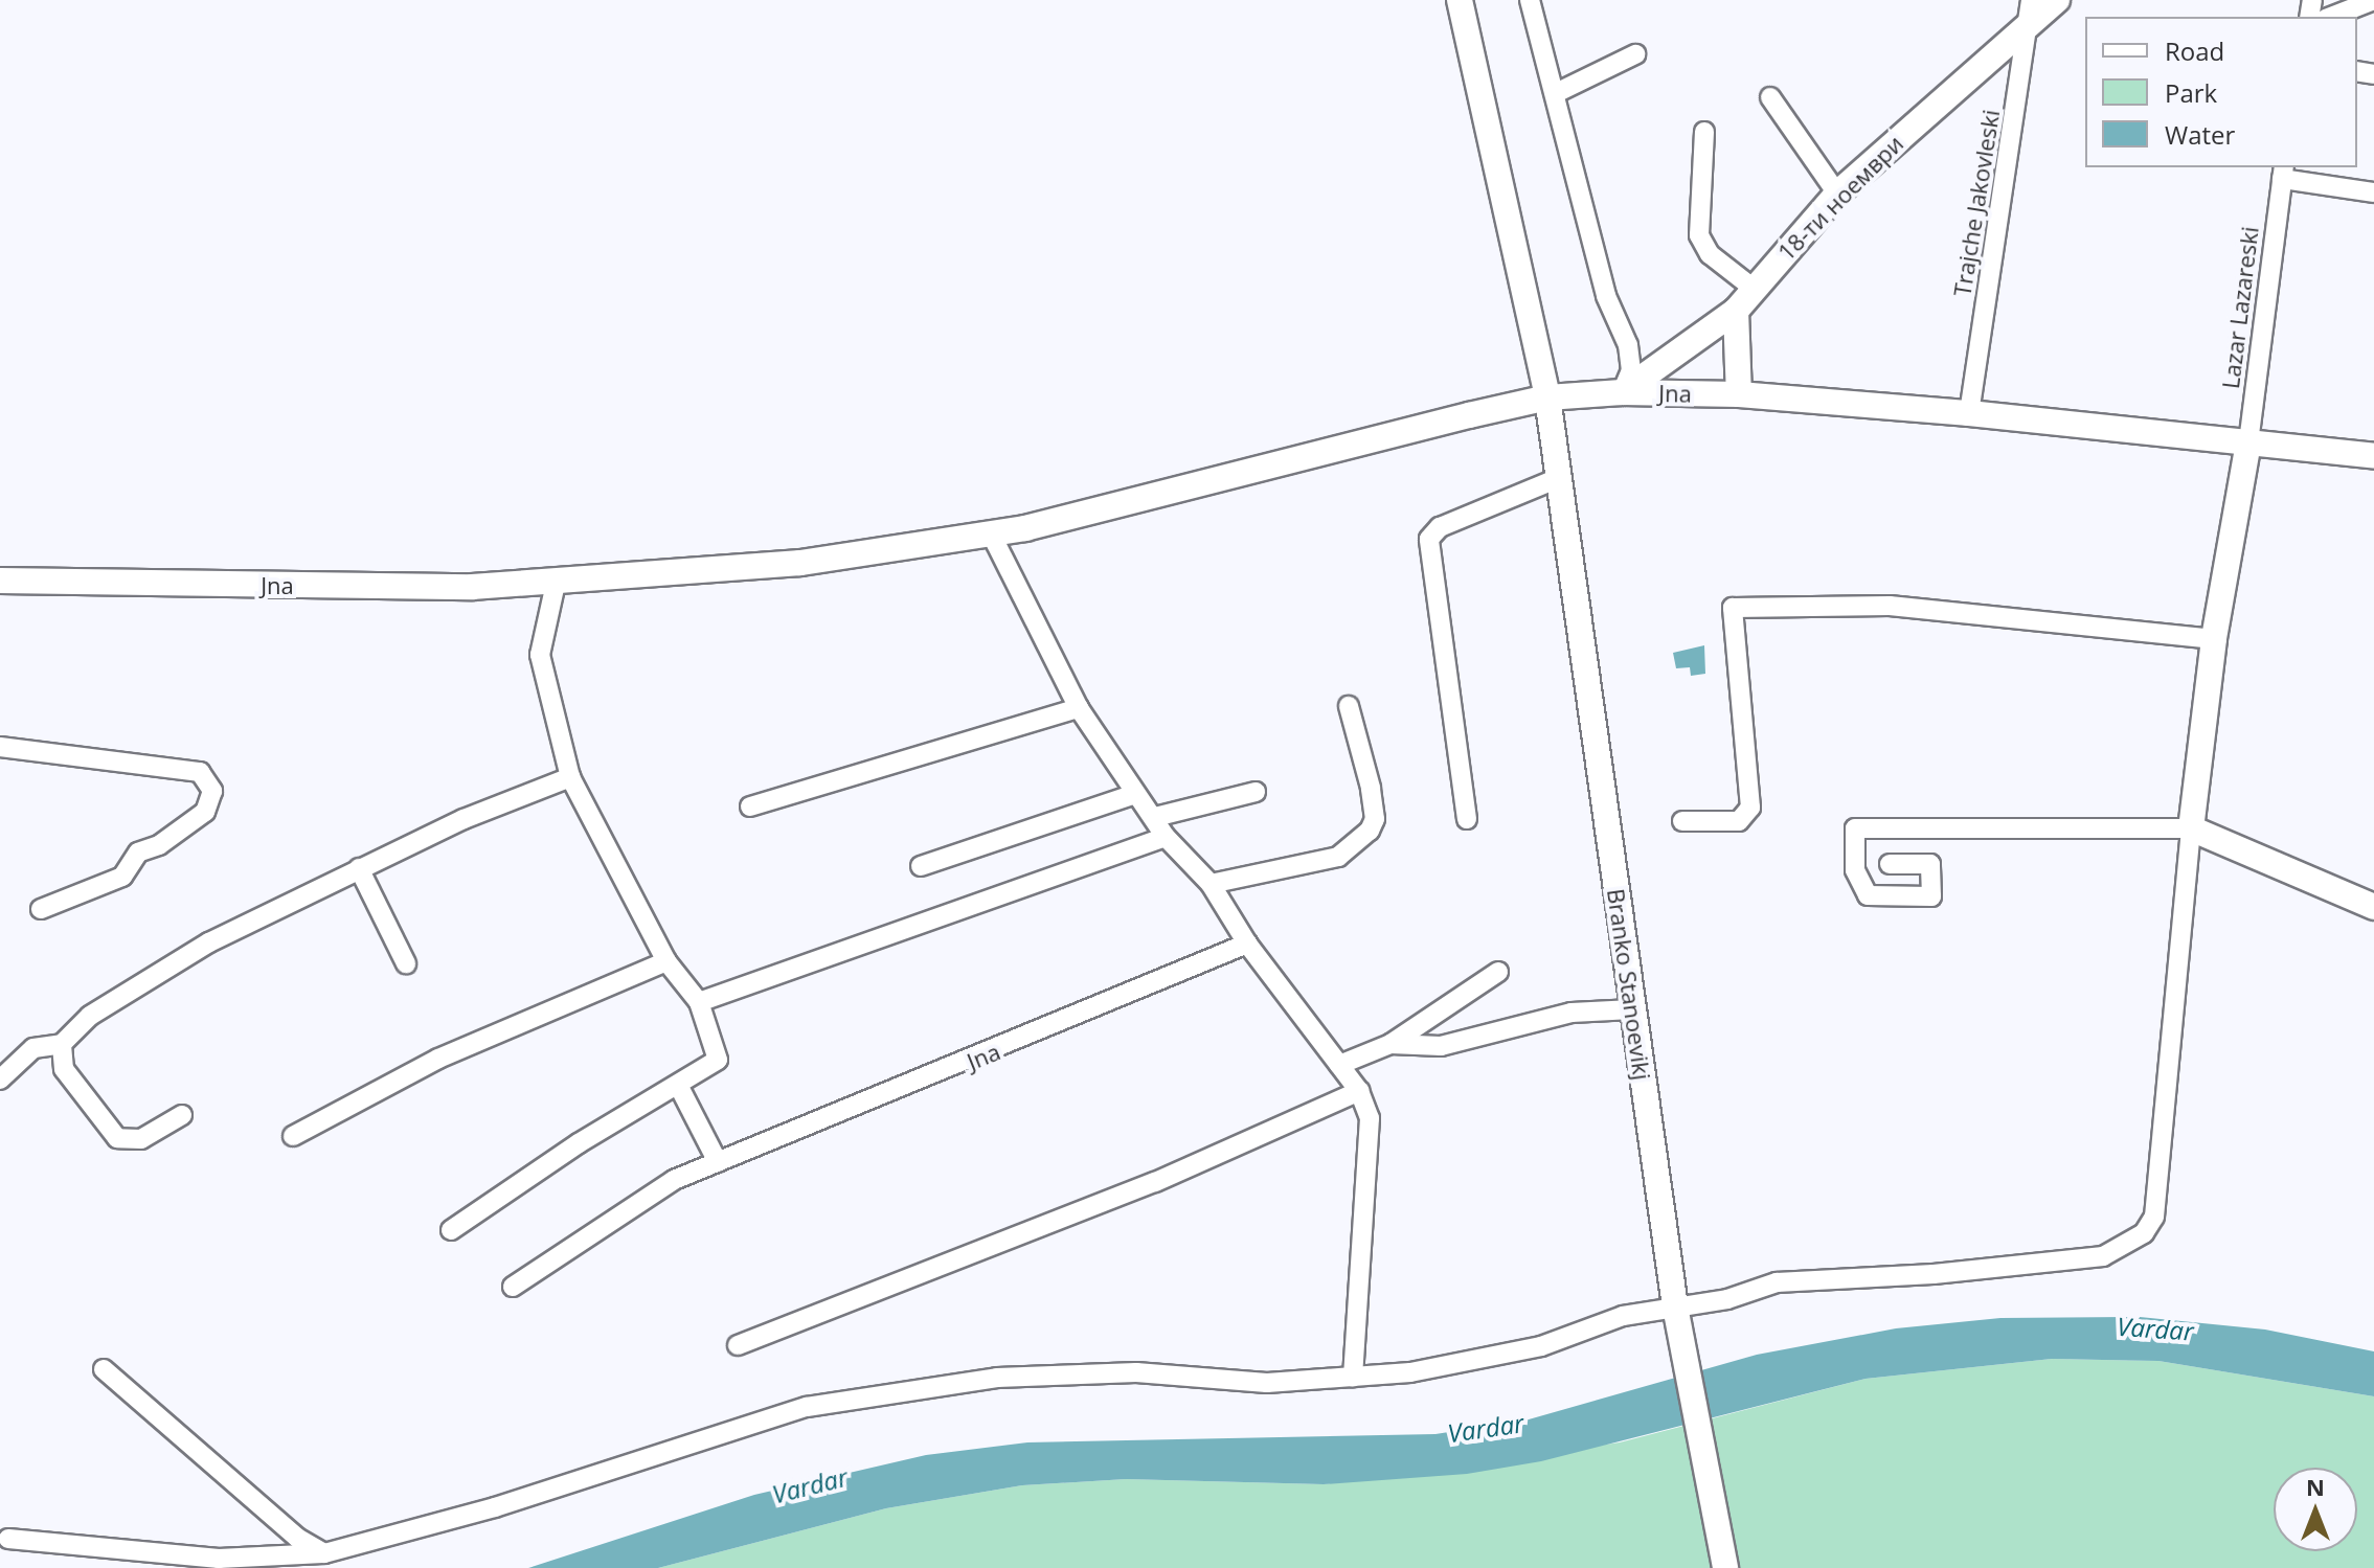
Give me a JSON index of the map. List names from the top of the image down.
{
  "streets": {
    "street": [
      "18-ти ноември",
      "Trajche Jakovleski",
      "Lazar Lazareski",
      "Jna",
      "Branko Stanoevikj"
    ]
  },
  "crossings": [
    ["18-ти ноември", "Trajche Jakovleski"],
    ["18-ти ноември", "Jna"],
    ["Trajche Jakovleski", "Jna"],
    ["Lazar Lazareski", "Jna"],
    ["Jna", "Branko Stanoevikj"]
  ],
  "water": ["Vardar"],
  "legend": ["Road", "Park", "Water"],
  "north": "top"
}
